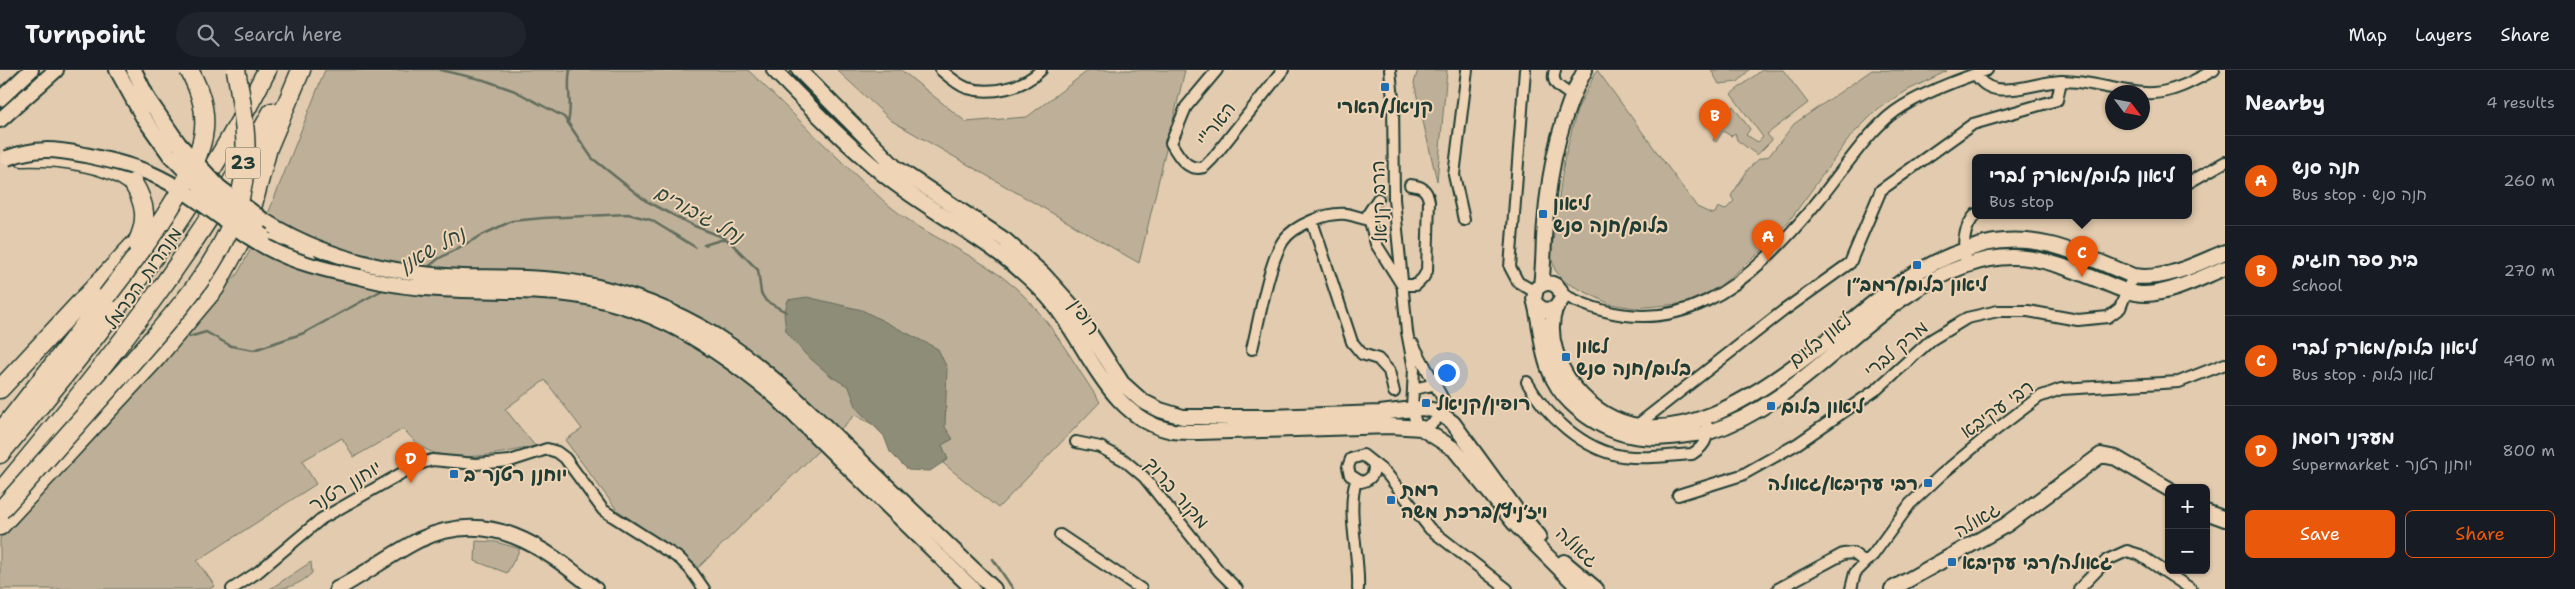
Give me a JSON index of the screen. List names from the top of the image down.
{
  "streets": {
    "highway": ["23", "מנהרות הכרמל"],
    "street": [
      "האר\"י",
      "הרב קניאל",
      "רופין",
      "לאון בלום",
      "מרק לברי",
      "רבי עקיבא",
      "יוחנן רטנר",
      "מקור ברוך",
      "גאולה"
    ]
  },
  "crossings": [
    ["הרב קניאל", "רופין"],
    ["הרב קניאל", "גאולה"],
    ["רופין", "גאולה"],
    ["לאון בלום", "מרק לברי"]
  ],
  "water": ["נחל גיבורים", "נחל שאנן"],
  "places": {
    "transit": [
      "קניאל/הארי",
      "ליאון בלום/חנה סנש",
      "ליאון בלום/רמב״ן",
      "לאון בלום/חנה סנש",
      "רופין/קניאל",
      "ליאון בלום",
      "יוחנן רטנר ב",
      "רבי עקיבא/גאולה",
      "רמת ויז׳ניץ/ברכת משה",
      "גאולה/רבי עקיבא"
    ]
  },
  "north": "bottom right",
  "page": {
    "header": "Turnpoint",
    "search": "Search here",
    "nav": ["Map", "Layers", "Share"],
    "heading": ["Nearby", "4 results"],
    "pins": [
      "B",
      "A",
      "C",
      "D"
    ],
    "list": [
      {
        "mark": "A",
        "name": "חנה סנש",
        "note": "Bus stop · חנה סנש",
        "value": "260 m"
      },
      {
        "mark": "B",
        "name": "בית ספר חוגים",
        "note": "School",
        "value": "270 m"
      },
      {
        "mark": "C",
        "name": "ליאון בלום/מארק לברי",
        "note": "Bus stop · לאון בלום",
        "value": "490 m"
      },
      {
        "mark": "D",
        "name": "מעדני רוסמן",
        "note": "Supermarket · יוחנן רטנר",
        "value": "800 m"
      }
    ],
    "popup": ["ליאון בלום/מארק לברי", "Bus stop"],
    "map_buttons": ["+", "−"],
    "buttons": ["Save", "Share"]
  }
}
